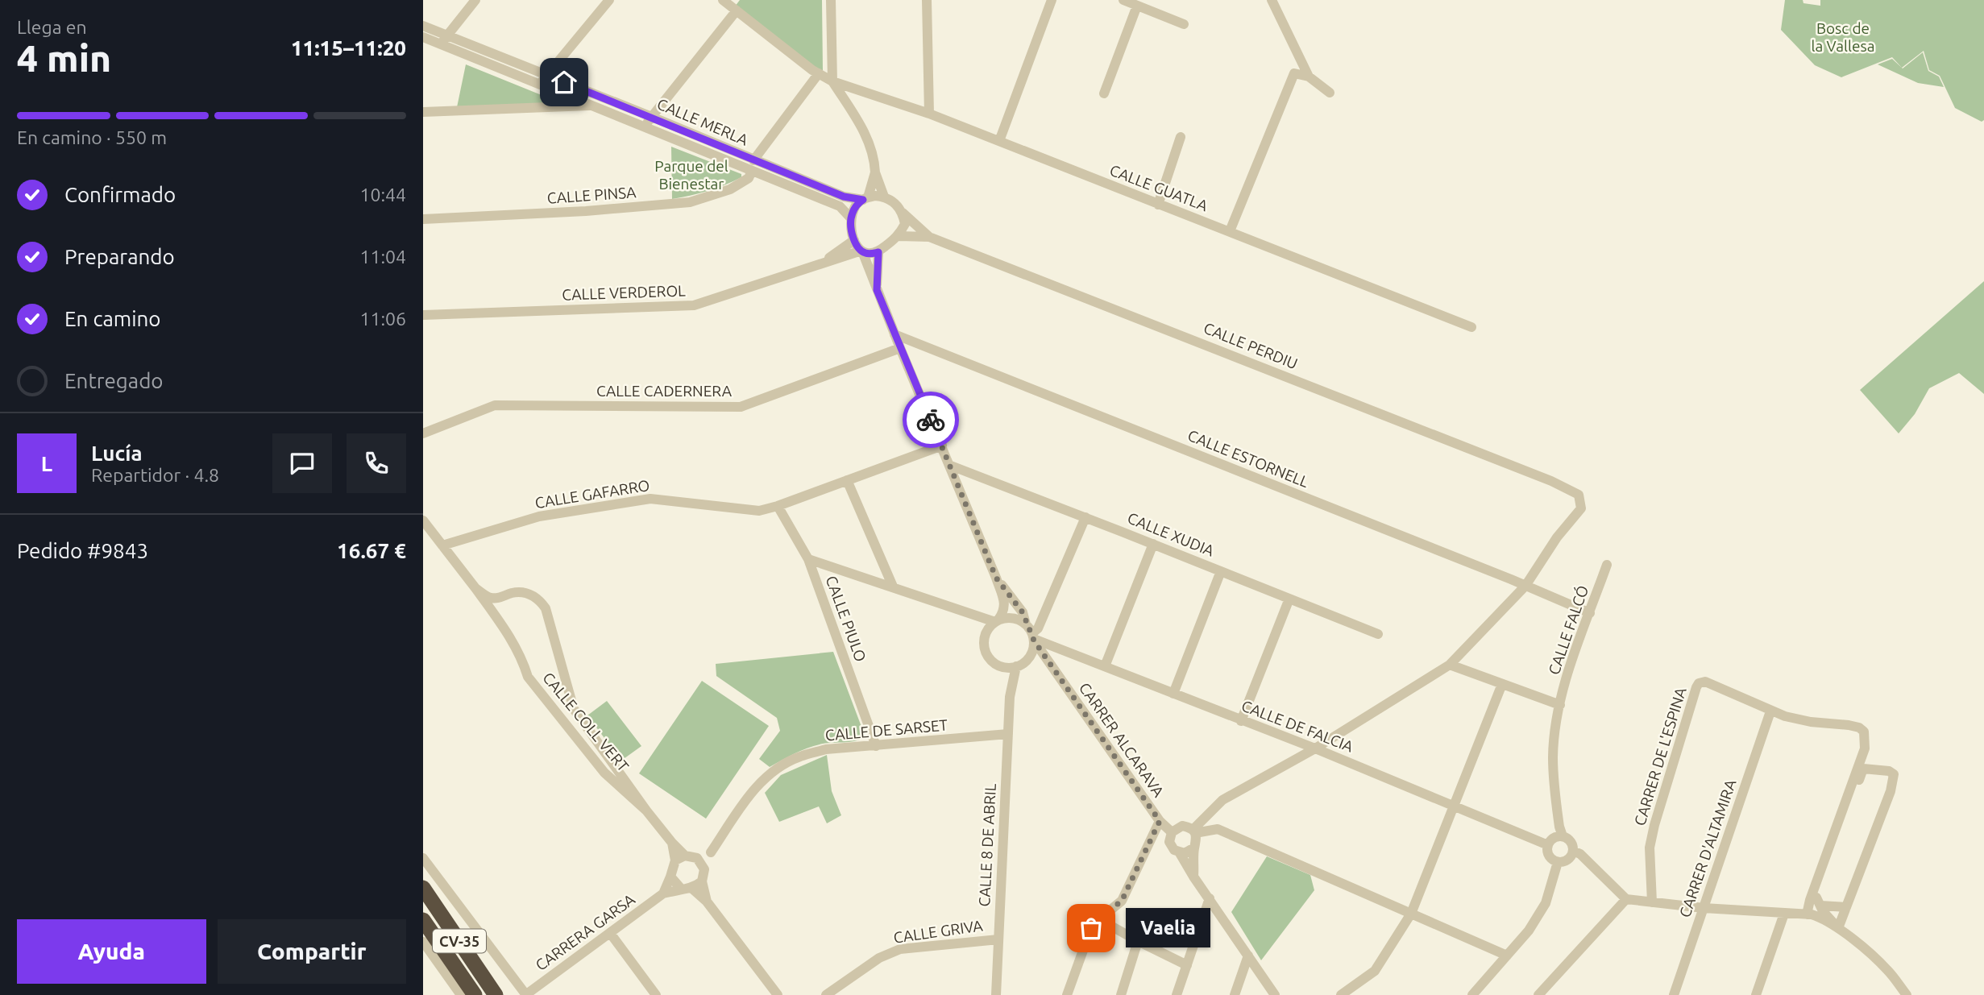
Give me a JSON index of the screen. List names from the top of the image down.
{
  "streets": {
    "highway": ["CV-35"],
    "street": [
      "CALLE MERLA",
      "CALLE GUATLA",
      "CALLE PINSA",
      "CALLE VERDEROL",
      "CALLE PERDIU",
      "CALLE CADERNERA",
      "CALLE ESTORNELL",
      "CALLE GAFARRO",
      "CALLE XUDIA",
      "CALLE PIULO",
      "CALLE FALCÓ",
      "CALLE COLL VERT",
      "CALLE DE FALCIA",
      "CALLE DE SARSET",
      "CARRER ALCARAVA",
      "CARRER DE L'ESPINA",
      "CALLE 8 DE ABRIL",
      "CARRER D'ALTAMIRA",
      "CALLE GRIVA",
      "CARRERA GARSA"
    ]
  },
  "crossings": [
    ["CALLE MERLA", "CALLE PINSA"],
    ["CALLE MERLA", "CALLE VERDEROL"],
    ["CALLE MERLA", "CALLE PERDIU"],
    ["CALLE MERLA", "CARRER ALCARAVA"],
    ["CALLE GUATLA", "CALLE PINSA"],
    ["CALLE VERDEROL", "CALLE PERDIU"],
    ["CALLE VERDEROL", "CARRER ALCARAVA"],
    ["CALLE PERDIU", "CALLE ESTORNELL"],
    ["CALLE PERDIU", "CARRER ALCARAVA"],
    ["CALLE CADERNERA", "CARRER ALCARAVA"],
    ["CALLE ESTORNELL", "CALLE FALCÓ"],
    ["CALLE ESTORNELL", "CARRER ALCARAVA"],
    ["CALLE GAFARRO", "CALLE PIULO"],
    ["CALLE GAFARRO", "CALLE COLL VERT"],
    ["CALLE GAFARRO", "CARRER ALCARAVA"],
    ["CALLE XUDIA", "CARRER ALCARAVA"],
    ["CALLE PIULO", "CALLE DE SARSET"],
    ["CALLE FALCÓ", "CALLE DE FALCIA"],
    ["CALLE COLL VERT", "CALLE DE SARSET"],
    ["CALLE COLL VERT", "CARRERA GARSA"],
    ["CALLE DE FALCIA", "CARRER ALCARAVA"],
    ["CALLE DE FALCIA", "CALLE 8 DE ABRIL"],
    ["CALLE DE SARSET", "CALLE 8 DE ABRIL"],
    ["CALLE DE SARSET", "CARRERA GARSA"],
    ["CARRER ALCARAVA", "CALLE 8 DE ABRIL"],
    ["CARRER DE L'ESPINA", "CARRER D'ALTAMIRA"],
    ["CALLE 8 DE ABRIL", "CALLE GRIVA"]
  ],
  "parks": ["Bosc de la Vallesa", "Parque del Bienestar"],
  "places": ["Vaelia"],
  "page": {
    "heading": ["4 min", "Llega en", "11:15–11:20"],
    "panel": [
      "Lucía",
      "Repartidor · 4.8",
      "Pedido #9843",
      "16.67 €"
    ],
    "bar": "En camino · 550 m",
    "list": [
      ["Confirmado", "10:44"],
      ["Preparando", "11:04"],
      ["En camino", "11:06"],
      "Entregado"
    ],
    "round": "L",
    "buttons": ["Ayuda", "Compartir"],
    "bubble": "Vaelia"
  }
}
